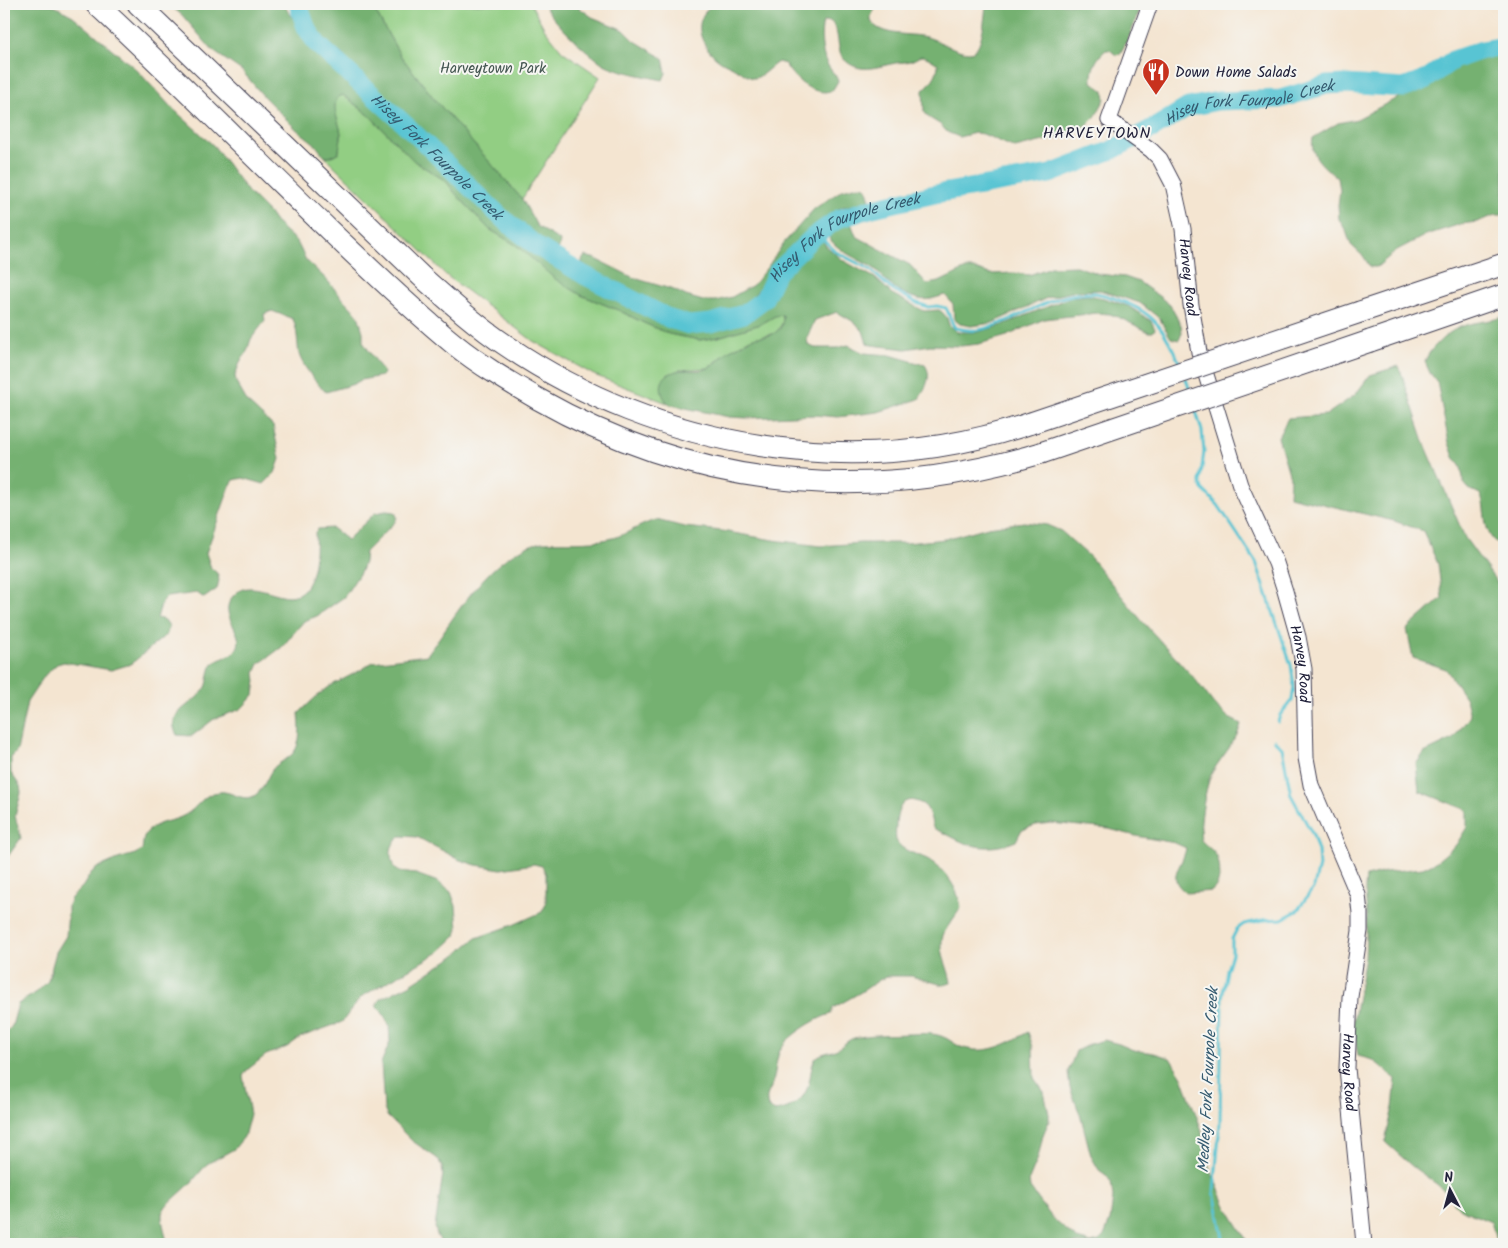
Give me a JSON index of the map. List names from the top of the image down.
{
  "streets": {
    "street": ["Harvey Road"]
  },
  "districts": ["HARVEYTOWN"],
  "water": ["Hisey Fork Fourpole Creek", "Medley Fork Fourpole Creek"],
  "parks": ["Harveytown Park"],
  "places": {
    "restaurant": ["Down Home Salads"]
  },
  "north": "top"
}
